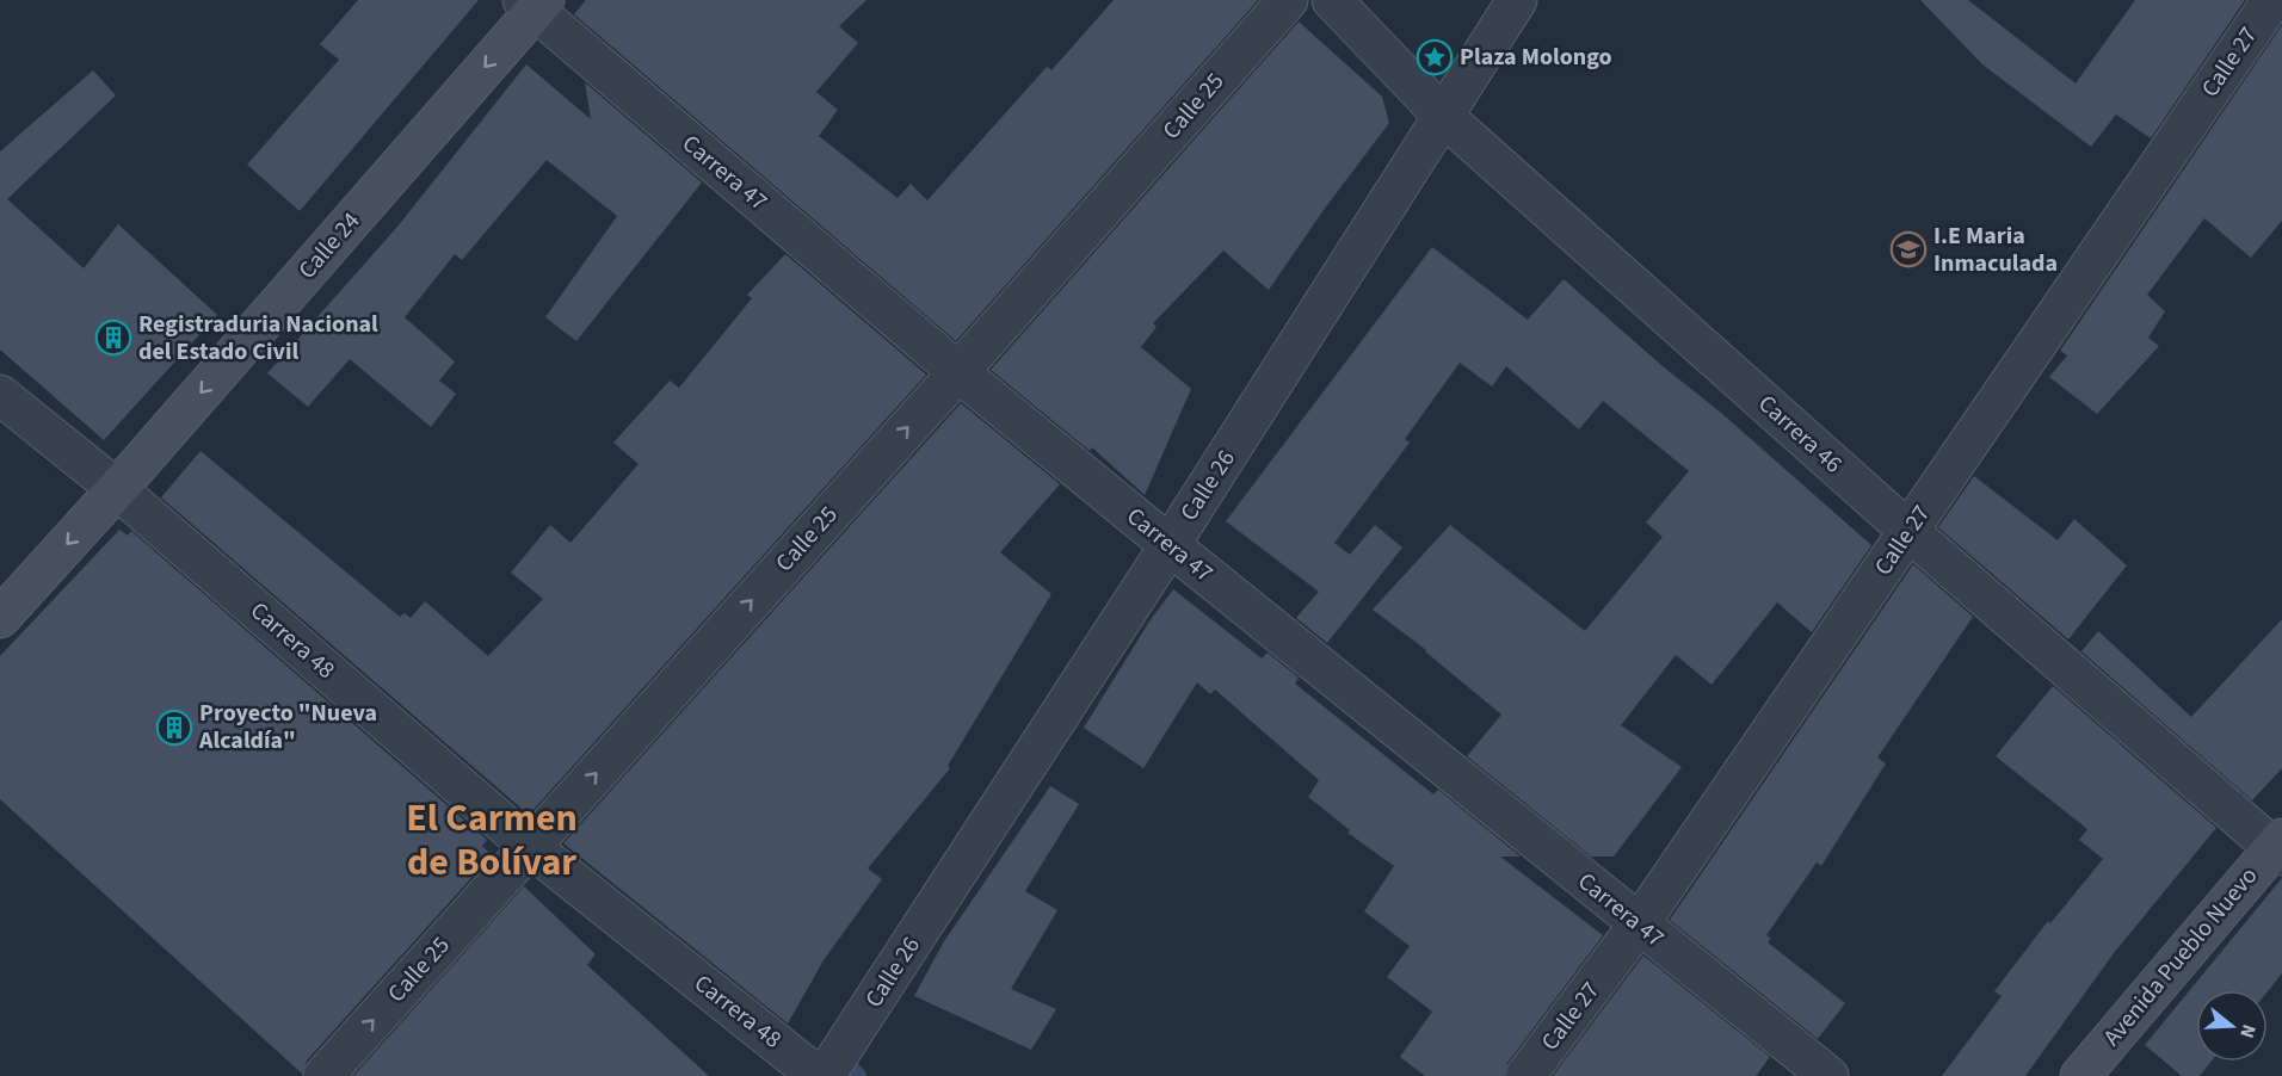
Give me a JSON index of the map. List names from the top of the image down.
{
  "streets": {
    "main road": ["Calle 24", "Avenida Pueblo Nuevo"],
    "street": [
      "Calle 27",
      "Calle 25",
      "Carrera 47",
      "Carrera 46",
      "Calle 26",
      "Carrera 48"
    ]
  },
  "crossings": [
    ["Calle 27", "Carrera 47"],
    ["Calle 27", "Carrera 46"],
    ["Calle 25", "Carrera 47"],
    ["Calle 25", "Carrera 48"],
    ["Carrera 47", "Calle 24"],
    ["Carrera 47", "Calle 26"],
    ["Calle 24", "Carrera 48"],
    ["Carrera 46", "Calle 26"],
    ["Carrera 46", "Avenida Pueblo Nuevo"]
  ],
  "one_way": ["Calle 25", "Calle 24"],
  "districts": ["El Carmen de Bolívar"],
  "places": {
    "place": ["Plaza Molongo"],
    "school or university": ["I.E Maria Inmaculada"],
    "building": ["Registraduria Nacional del Estado Civil", "Proyecto \"Nueva Alcaldía\""]
  },
  "north": "right"
}
